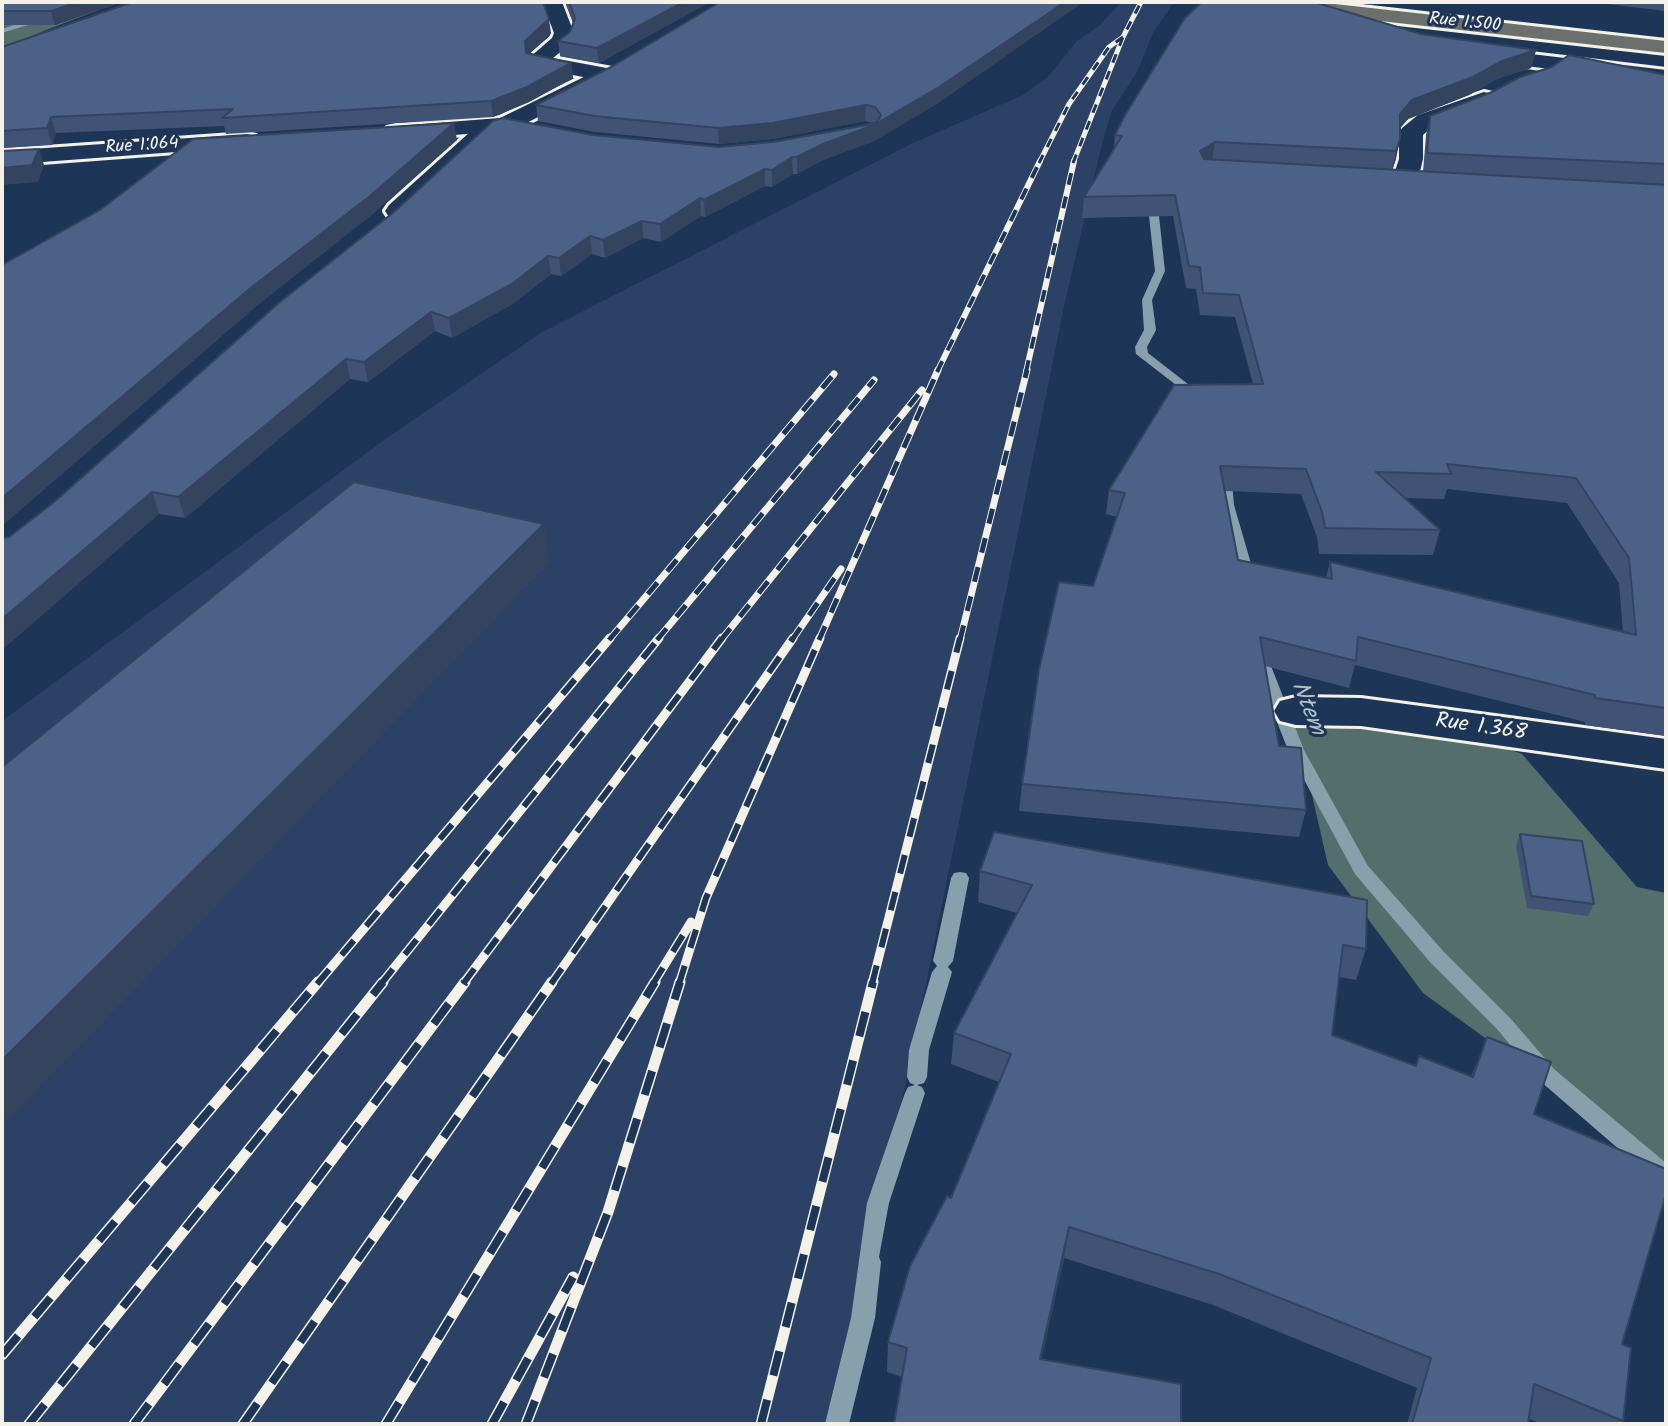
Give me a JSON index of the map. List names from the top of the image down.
{
  "streets": {
    "main road": ["Rue 1.500"],
    "street": ["Rue 1.064", "Rue 1.368"]
  },
  "water": ["Ntem"]
}
